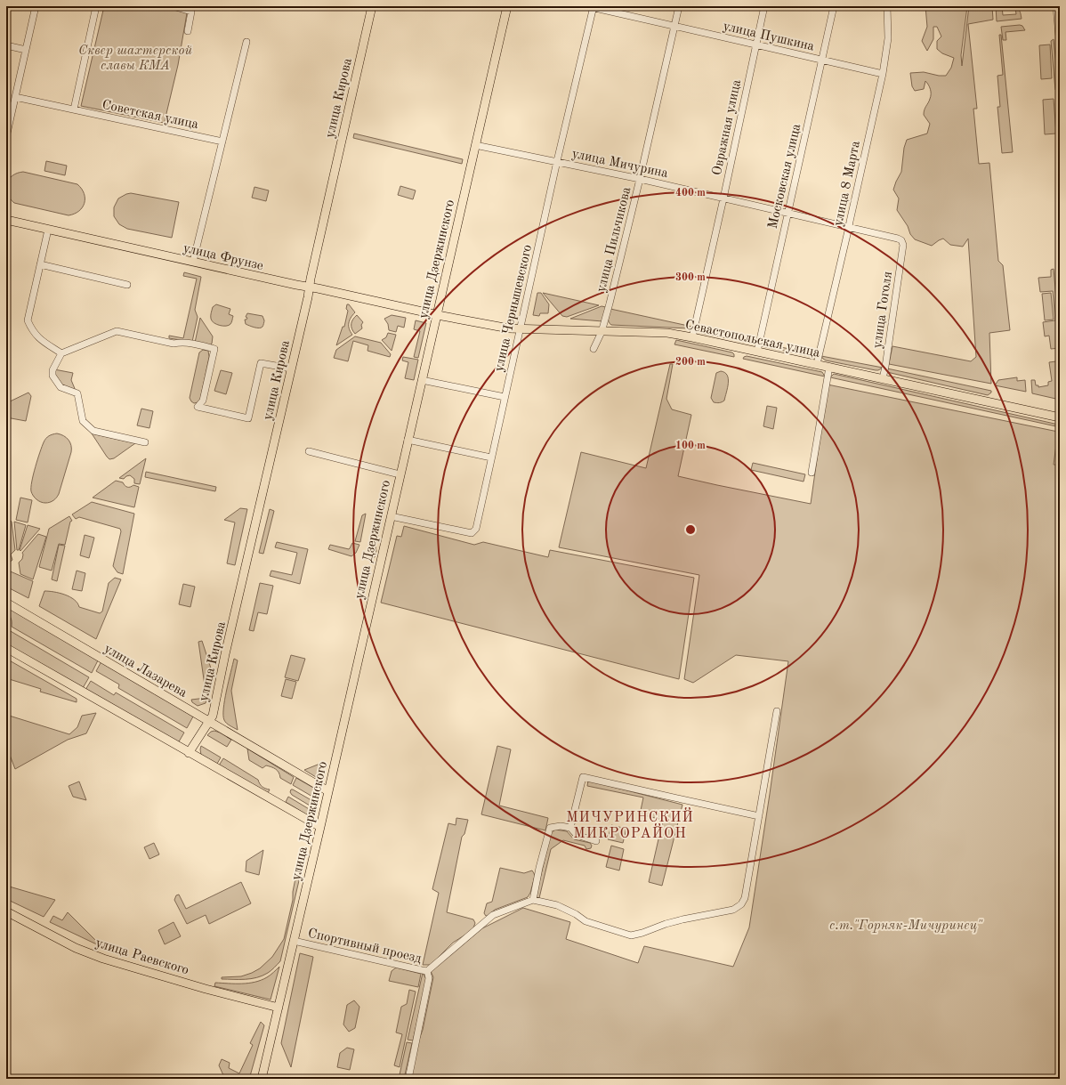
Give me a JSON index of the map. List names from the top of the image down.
{
  "streets": {
    "main road": [
      "улица Кирова",
      "улица Фрунзе",
      "улица Дзержинского",
      "Севастопольская улица",
      "улица Лазарева",
      "улица Раевского"
    ],
    "street": [
      "улица Пушкина",
      "Советская улица",
      "Овражная улица",
      "улица Мичурина",
      "Московская улица",
      "улица 8 Марта",
      "улица Пильчикова",
      "улица Чернышевского",
      "улица Гоголя",
      "Спортивный проезд"
    ]
  },
  "crossings": [
    ["улица Пушкина", "Овражная улица"],
    ["улица Пушкина", "Московская улица"],
    ["улица Пушкина", "улица 8 Марта"],
    ["улица Пушкина", "улица Пильчикова"],
    ["улица Пушкина", "улица Чернышевского"],
    ["улица Кирова", "улица Фрунзе"],
    ["улица Кирова", "улица Лазарева"],
    ["Овражная улица", "улица Мичурина"],
    ["Овражная улица", "Севастопольская улица"],
    ["улица Мичурина", "Московская улица"],
    ["улица Мичурина", "улица 8 Марта"],
    ["улица Мичурина", "улица Пильчикова"],
    ["улица Мичурина", "улица Дзержинского"],
    ["улица Мичурина", "улица Чернышевского"],
    ["улица Мичурина", "улица Гоголя"],
    ["Московская улица", "Севастопольская улица"],
    ["улица 8 Марта", "Севастопольская улица"],
    ["улица Пильчикова", "Севастопольская улица"],
    ["улица Фрунзе", "улица Дзержинского"],
    ["улица Фрунзе", "Севастопольская улица"],
    ["улица Дзержинского", "улица Чернышевского"],
    ["улица Дзержинского", "Севастопольская улица"],
    ["улица Дзержинского", "улица Лазарева"],
    ["улица Дзержинского", "Спортивный проезд"],
    ["улица Дзержинского", "улица Раевского"],
    ["улица Чернышевского", "Севастопольская улица"],
    ["улица Гоголя", "Севастопольская улица"]
  ],
  "districts": ["МИЧУРИНСКИЙ МИКРОРАЙОН"],
  "parks": ["Сквер шахтерской славы КМА", "с.т.\"Горняк-Мичуринец\""],
  "rings": [
    "400 m",
    "300 m",
    "200 m",
    "100 m"
  ]
}
